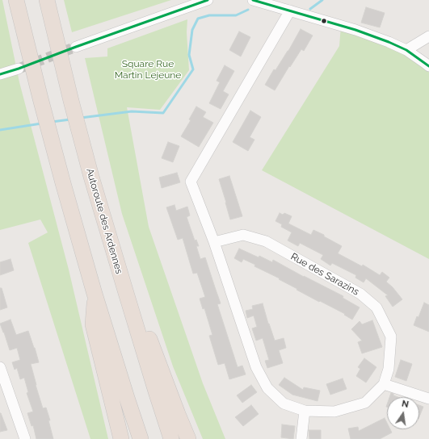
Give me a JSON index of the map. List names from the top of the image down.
{
  "streets": {
    "highway": ["Autoroute des Ardennes"],
    "street": ["Rue des Sarazins"]
  },
  "parks": ["Square Rue Martin Lejeune"],
  "north": "top"
}
